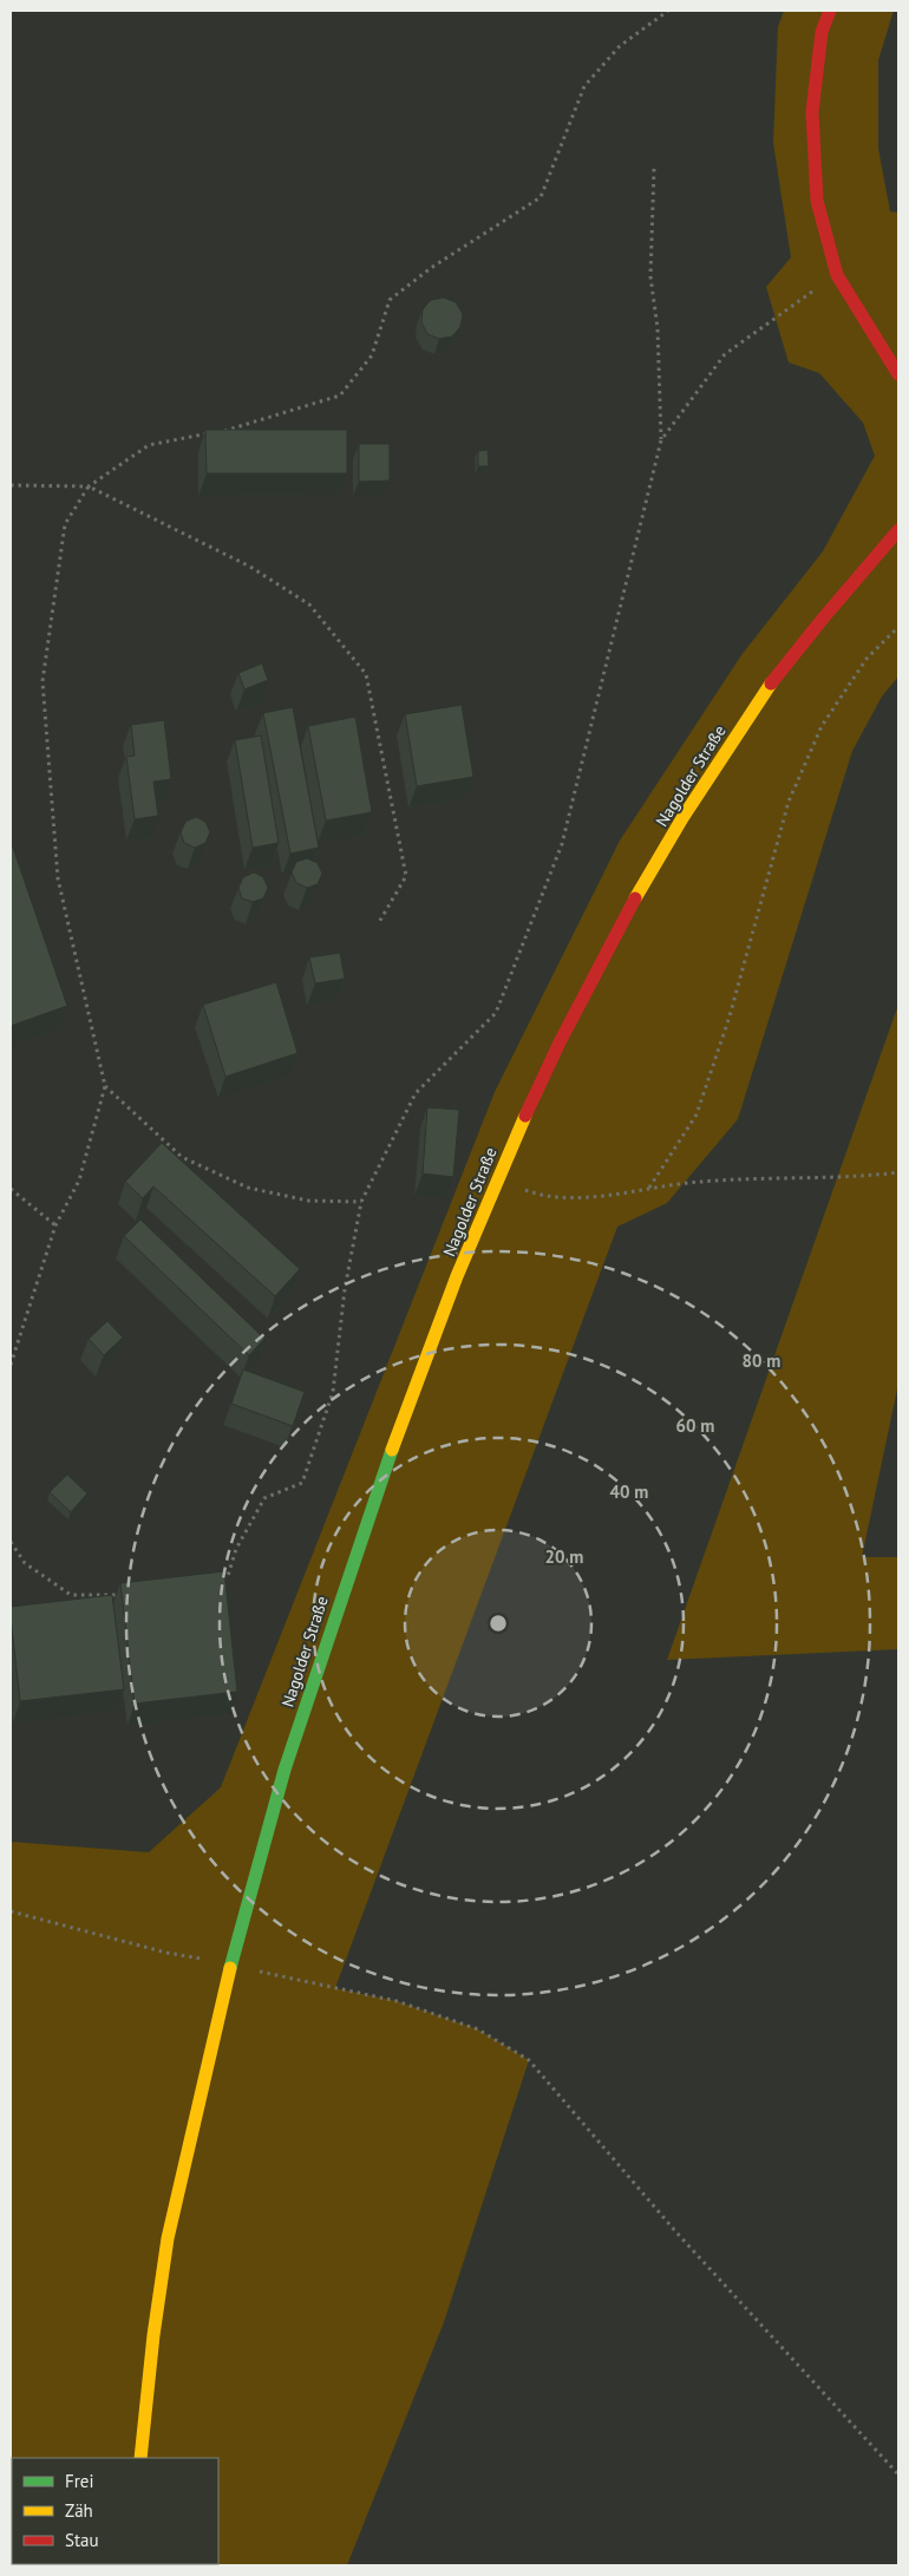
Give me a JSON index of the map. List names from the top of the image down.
{
  "streets": {
    "main road": ["Nagolder Straße"]
  },
  "legend": ["Frei", "Zäh", "Stau"],
  "rings": [
    "80 m",
    "60 m",
    "40 m",
    "20 m"
  ]
}
